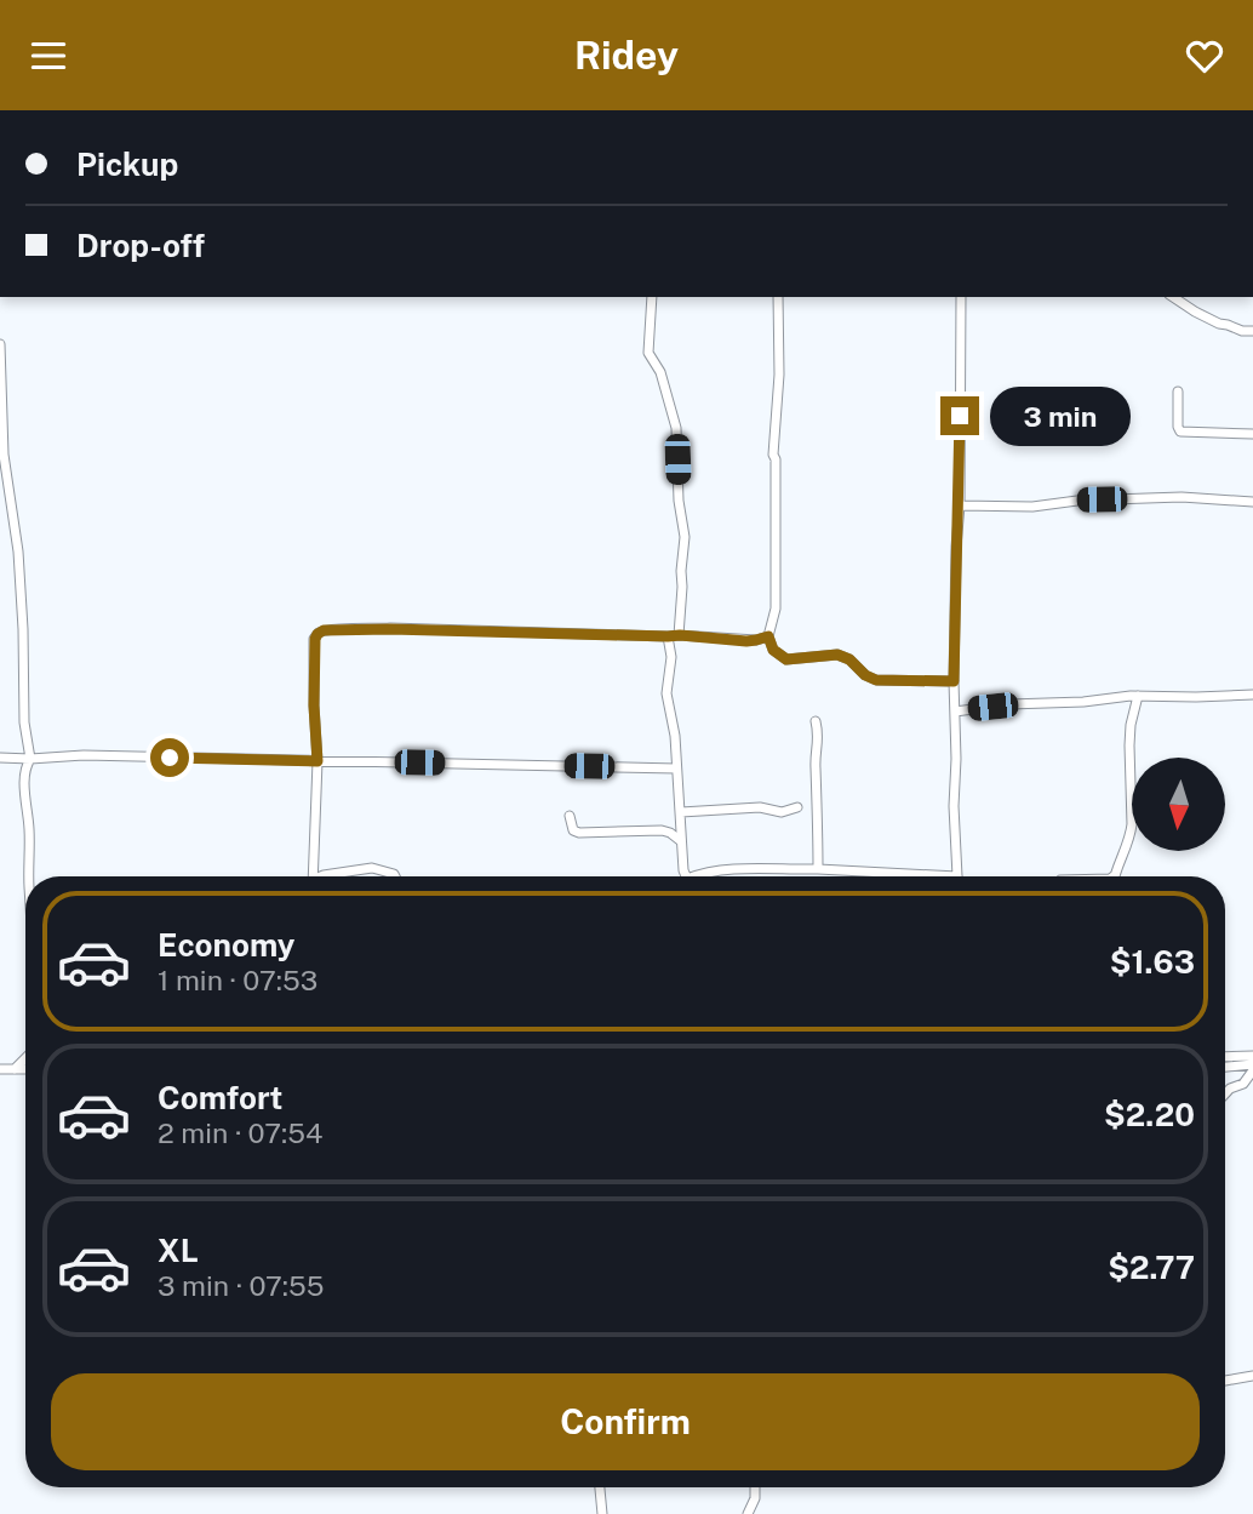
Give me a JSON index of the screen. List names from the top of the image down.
{
  "north": "bottom",
  "page": {
    "header": "Ridey",
    "banner": ["Pickup", "Drop-off"],
    "bubble": "3 min",
    "list": [
      {
        "name": "Economy",
        "note": "1 min · 07:53",
        "value": "$1.63"
      },
      {
        "name": "Comfort",
        "note": "2 min · 07:54",
        "value": "$2.20"
      },
      {
        "name": "XL",
        "note": "3 min · 07:55",
        "value": "$2.77"
      }
    ],
    "buttons": "Confirm"
  }
}
